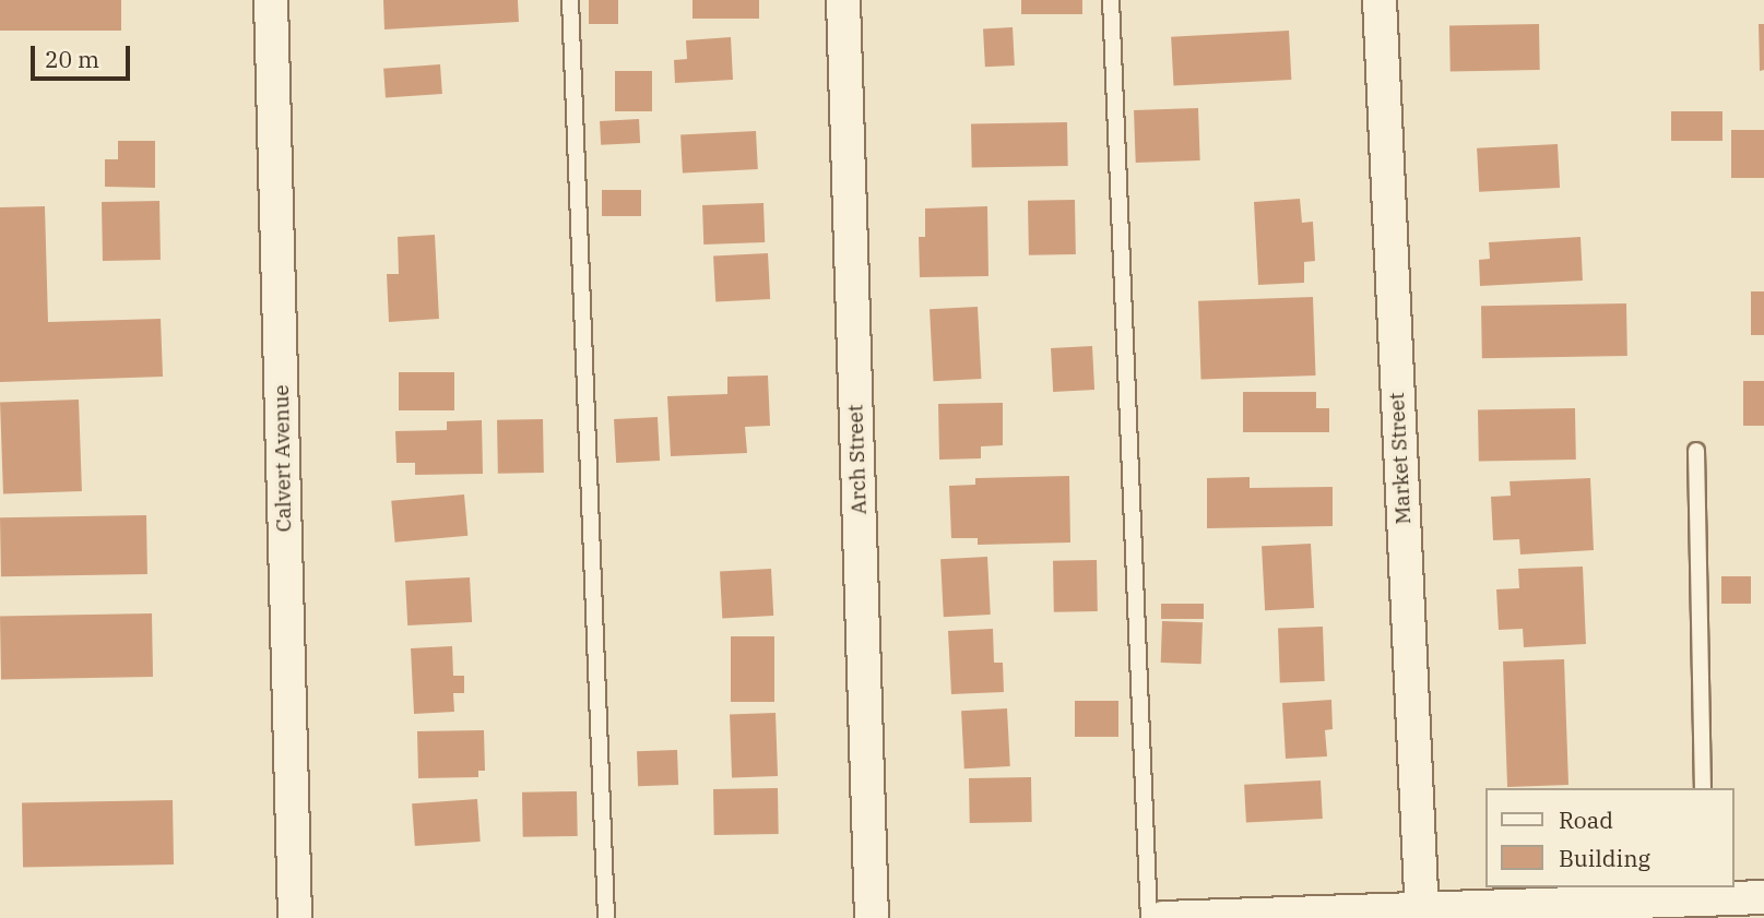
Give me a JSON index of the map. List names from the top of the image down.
{
  "streets": {
    "street": ["Calvert Avenue", "Market Street", "Arch Street"]
  },
  "legend": ["Road", "Building"],
  "scale_bar": "20 m"
}
